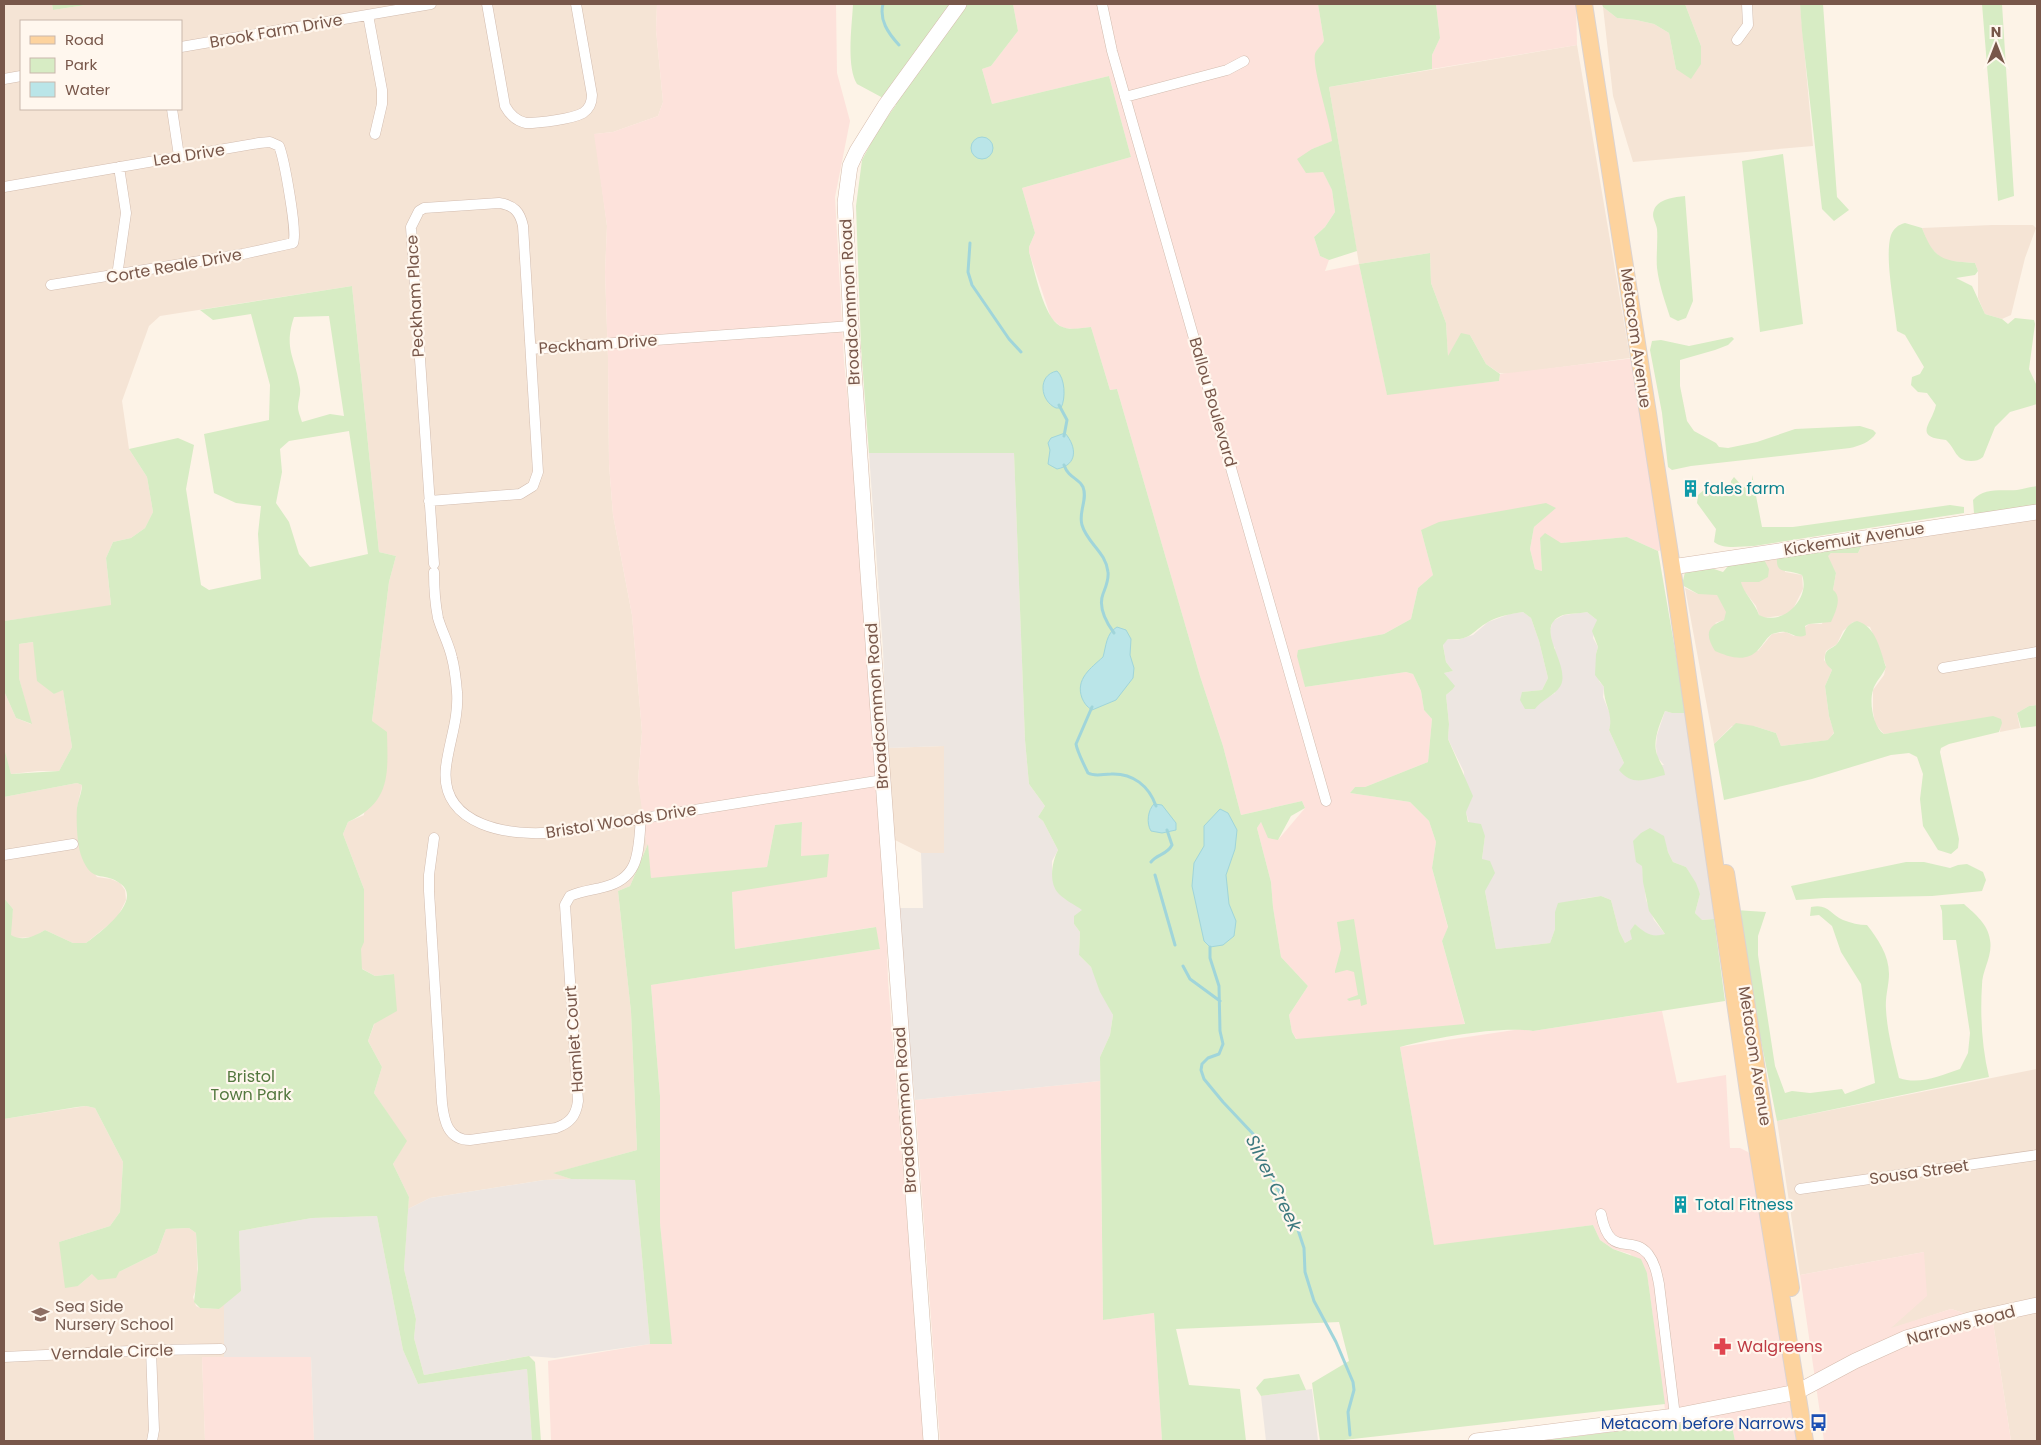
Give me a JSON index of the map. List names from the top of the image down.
{
  "streets": {
    "main road": ["Metacom Avenue"],
    "street": [
      "Brook Farm Drive",
      "Lea Drive",
      "Corte Reale Drive",
      "Peckham Place",
      "Broadcommon Road",
      "Peckham Drive",
      "Ballou Boulevard",
      "Kickemuit Avenue",
      "Bristol Woods Drive",
      "Hamlet Court",
      "Sousa Street",
      "Narrows Road",
      "Verndale Circle"
    ]
  },
  "crossings": [
    ["Lea Drive", "Corte Reale Drive"],
    ["Peckham Place", "Peckham Drive"],
    ["Peckham Place", "Bristol Woods Drive"],
    ["Broadcommon Road", "Peckham Drive"],
    ["Broadcommon Road", "Bristol Woods Drive"],
    ["Metacom Avenue", "Kickemuit Avenue"],
    ["Metacom Avenue", "Narrows Road"],
    ["Bristol Woods Drive", "Hamlet Court"]
  ],
  "water": ["Silver Creek"],
  "parks": ["Bristol Town Park"],
  "places": {
    "building": ["fales farm", "Total Fitness"],
    "school or university": ["Sea Side Nursery School"],
    "pharmacy": ["Walgreens"],
    "bus stop": ["Metacom before Narrows"]
  },
  "legend": ["Road", "Park", "Water"],
  "north": "top"
}
